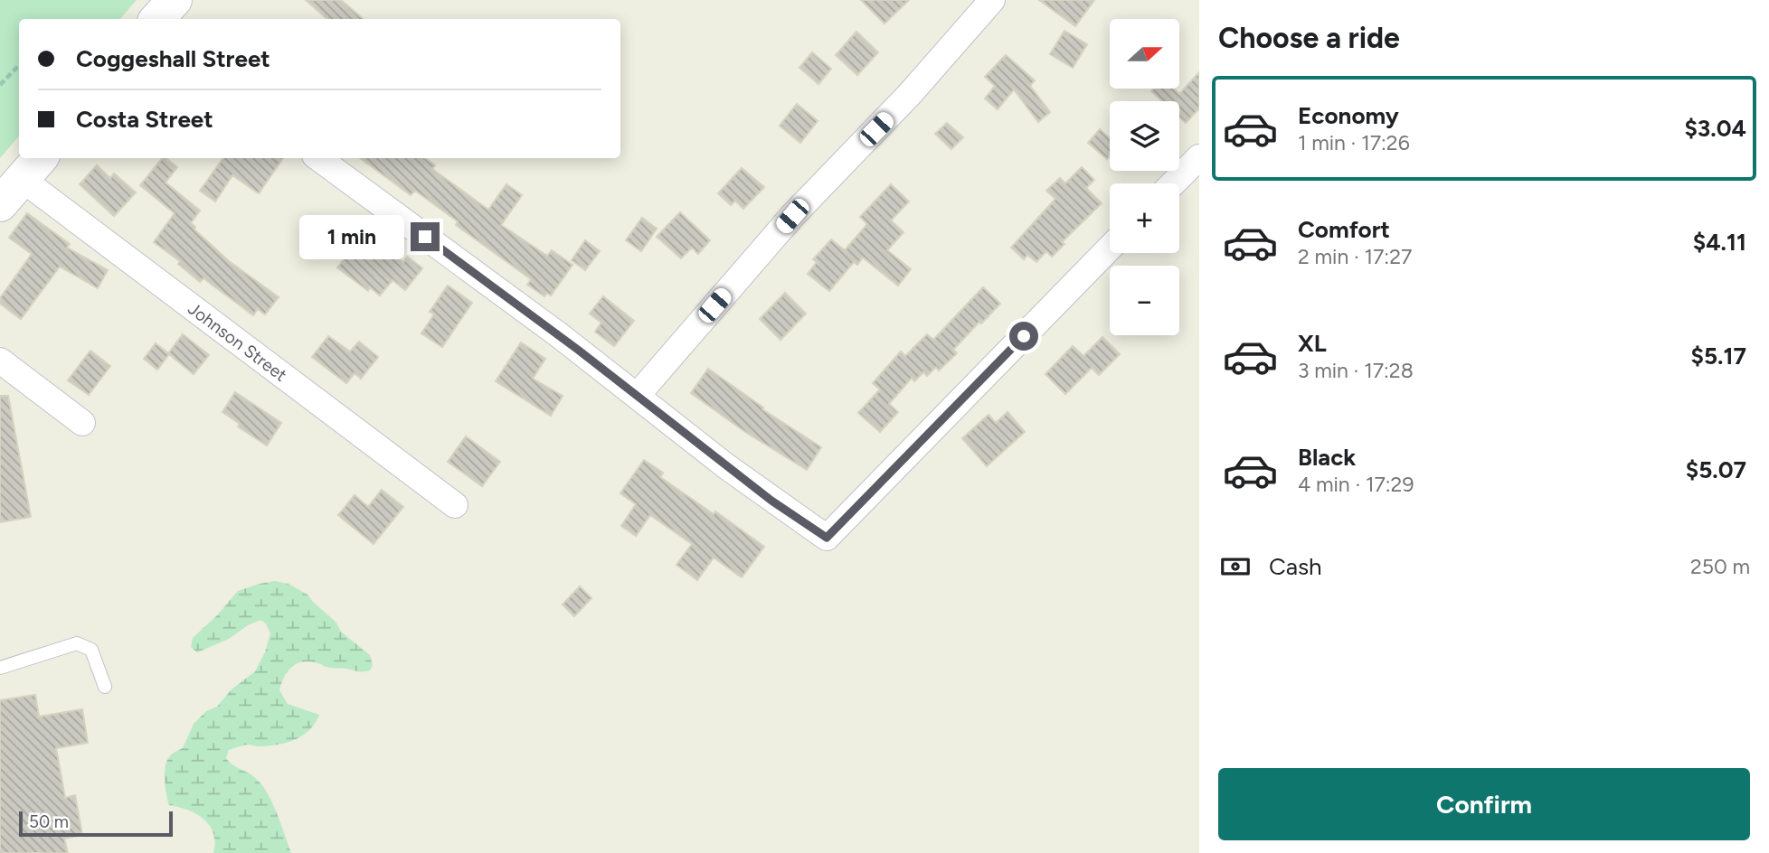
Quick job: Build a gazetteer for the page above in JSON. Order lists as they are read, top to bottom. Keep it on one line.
{"streets":{"street":["Johnson Street"]},"scale_bar":"50 m","north":"right","page":{"heading":"Choose a ride","map_buttons":["+","−"],"banner":["Coggeshall Street","Costa Street"],"list":[{"name":"Economy","note":"1 min · 17:26","value":"$3.04"},{"name":"Comfort","note":"2 min · 17:27","value":"$4.11"},{"name":"XL","note":"3 min · 17:28","value":"$5.17"},{"name":"Black","note":"4 min · 17:29","value":"$5.07"}],"bubble":"1 min","pay":["Cash","250 m"],"buttons":"Confirm","scale":"50 m"}}
